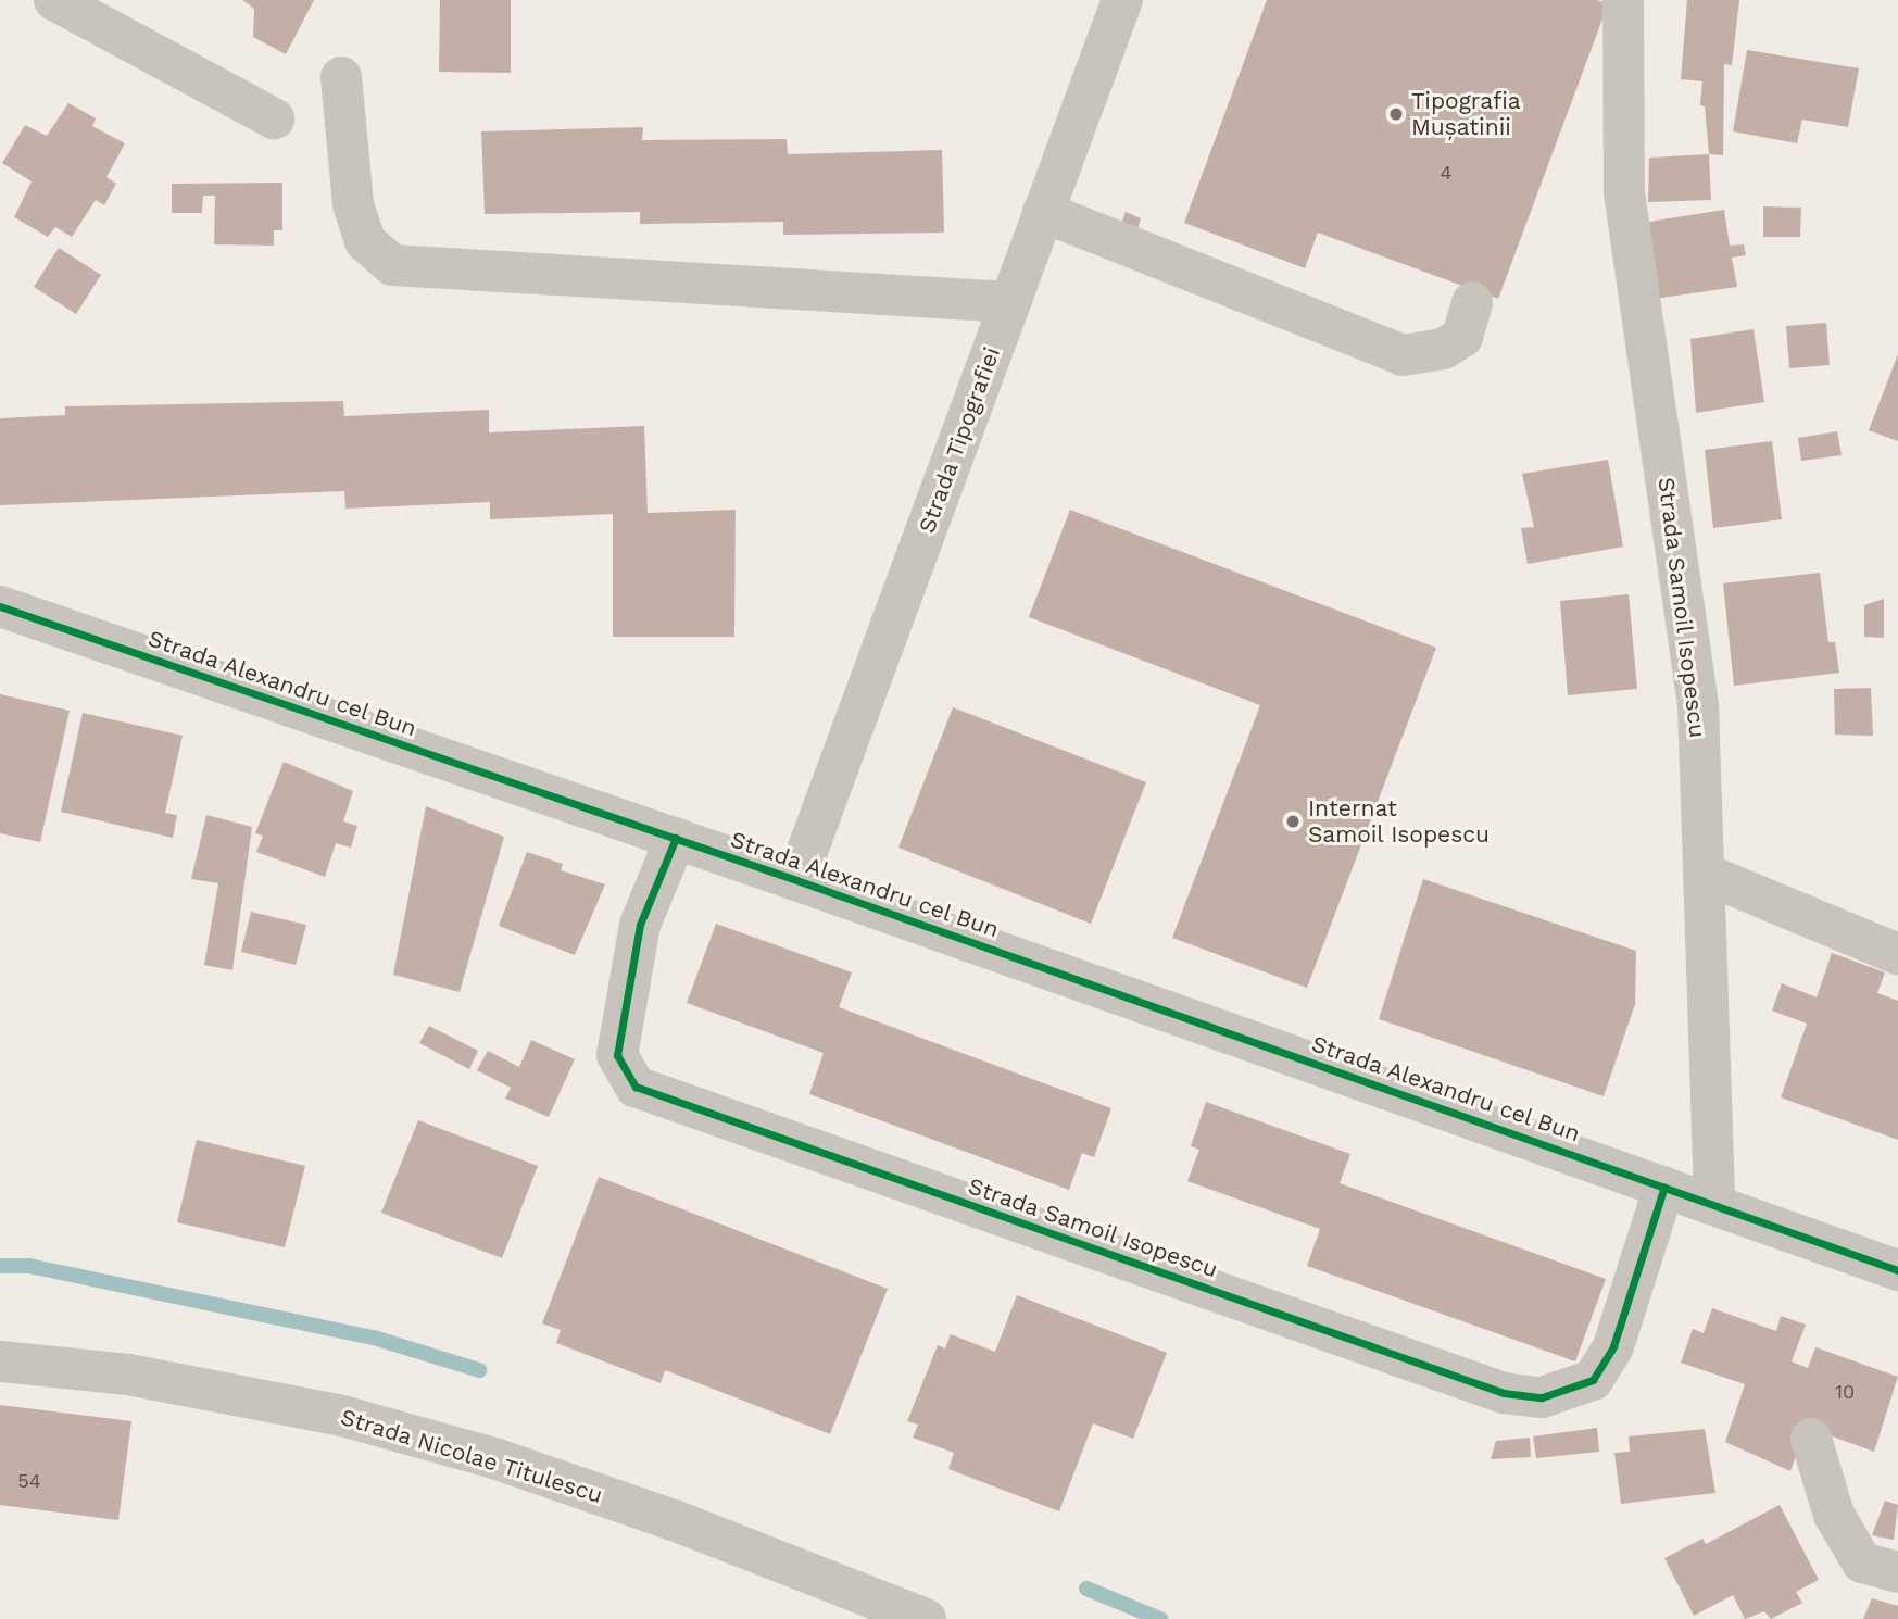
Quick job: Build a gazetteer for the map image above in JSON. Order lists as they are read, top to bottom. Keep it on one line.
{"streets":{"street":["Strada Tipografiei","Strada Samoil Isopescu","Strada Alexandru cel Bun","Strada Nicolae Titulescu"]},"crossings":[["Strada Tipografiei","Strada Alexandru cel Bun"],["Strada Samoil Isopescu","Strada Alexandru cel Bun"]],"places":["Tipografia Mușatinii","Internat Samoil Isopescu"],"house_numbers":["4","10","54"]}
